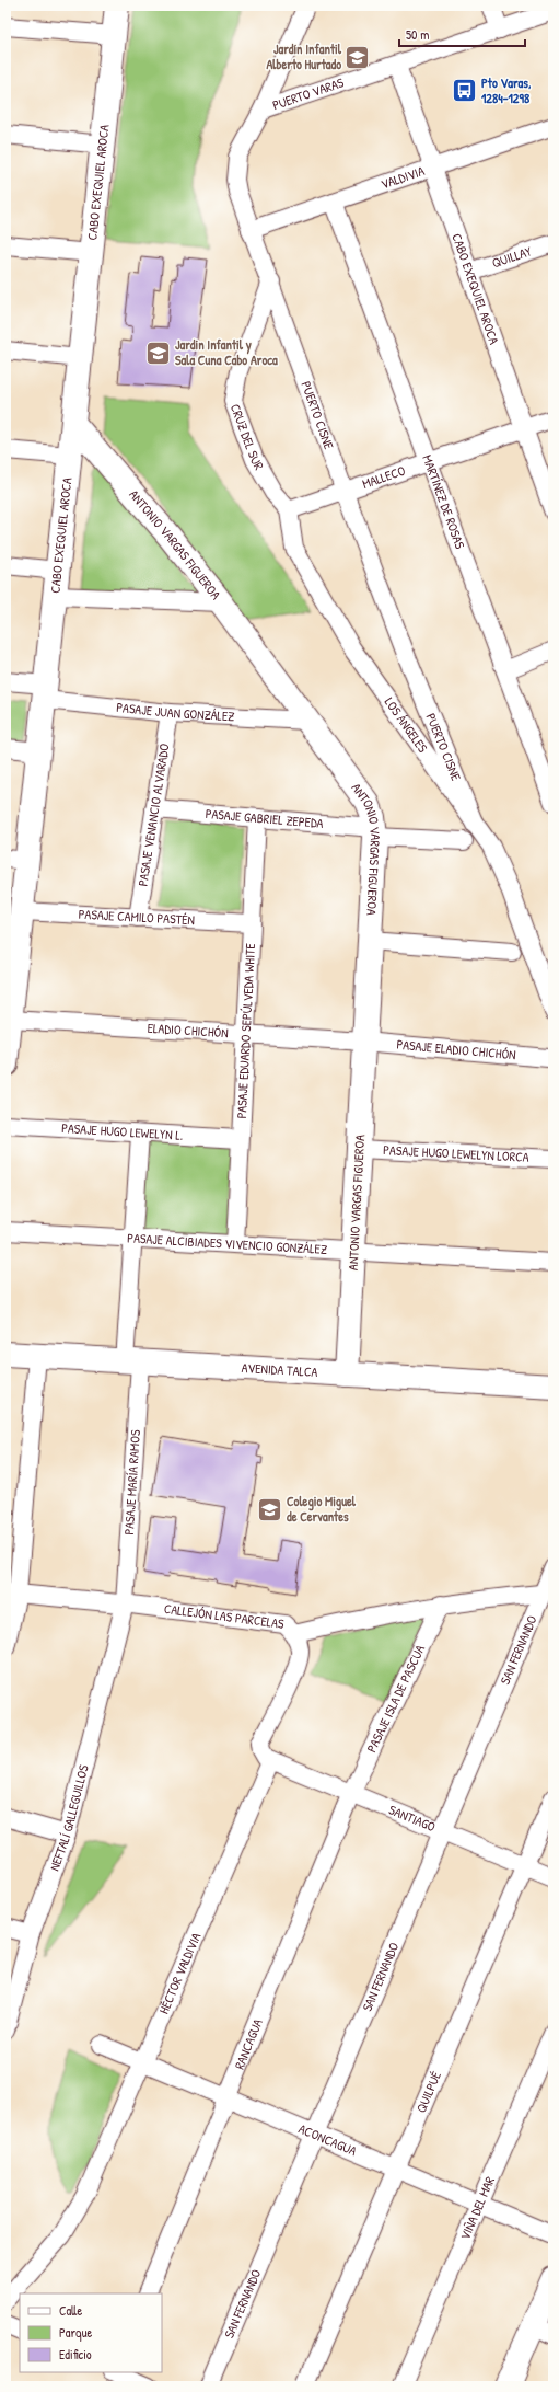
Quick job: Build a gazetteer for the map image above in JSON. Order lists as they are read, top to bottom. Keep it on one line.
{"streets":{"street":["PUERTO VARAS","VALDIVIA","CABO EXEQUIEL AROCA","QUILLAY","PUERTO CISNE","CRUZ DEL SUR","MALLECO","MARTÍNEZ DE ROSAS","ANTONIO VARGAS FIGUEROA","PASAJE JUAN GONZÁLEZ","LOS ÁNGELES","PASAJE VENANCIO ALVARADO","PASAJE GABRIEL ZEPEDA","PASAJE CAMILO PASTÉN","ELADIO CHICHÓN","PASAJE EDUARDO SEPÚLVEDA WHITE","PASAJE ELADIO CHICHÓN","PASAJE HUGO LEWELYN L.","PASAJE HUGO LEWELYN LORCA","PASAJE ALCIBIADES VIVENCIO GONZÁLEZ","AVENIDA TALCA","PASAJE MARÍA RAMOS","CALLEJÓN LAS PARCELAS","SAN FERNANDO","PASAJE ISLA DE PASCUA","NEFTALÍ GALLEGUILLOS","SANTIAGO","HÉCTOR VALDIVIA","RANCAGUA","QUILPUÉ","ACONCAGUA","VIÑA DEL MAR"]},"crossings":[["PUERTO VARAS","CABO EXEQUIEL AROCA"],["PUERTO VARAS","PUERTO CISNE"],["VALDIVIA","CABO EXEQUIEL AROCA"],["VALDIVIA","PUERTO CISNE"],["VALDIVIA","MARTÍNEZ DE ROSAS"],["CABO EXEQUIEL AROCA","QUILLAY"],["CABO EXEQUIEL AROCA","MALLECO"],["CABO EXEQUIEL AROCA","ANTONIO VARGAS FIGUEROA"],["CABO EXEQUIEL AROCA","PASAJE JUAN GONZÁLEZ"],["CABO EXEQUIEL AROCA","PASAJE CAMILO PASTÉN"],["CABO EXEQUIEL AROCA","ELADIO CHICHÓN"],["PUERTO CISNE","CRUZ DEL SUR"],["PUERTO CISNE","MALLECO"],["PUERTO CISNE","LOS ÁNGELES"],["CRUZ DEL SUR","MALLECO"],["CRUZ DEL SUR","LOS ÁNGELES"],["MALLECO","MARTÍNEZ DE ROSAS"],["MALLECO","LOS ÁNGELES"],["ANTONIO VARGAS FIGUEROA","PASAJE JUAN GONZÁLEZ"],["ANTONIO VARGAS FIGUEROA","PASAJE GABRIEL ZEPEDA"],["ANTONIO VARGAS FIGUEROA","ELADIO CHICHÓN"],["ANTONIO VARGAS FIGUEROA","PASAJE ELADIO CHICHÓN"],["ANTONIO VARGAS FIGUEROA","PASAJE HUGO LEWELYN LORCA"],["ANTONIO VARGAS FIGUEROA","PASAJE ALCIBIADES VIVENCIO GONZÁLEZ"],["ANTONIO VARGAS FIGUEROA","AVENIDA TALCA"],["PASAJE JUAN GONZÁLEZ","PASAJE VENANCIO ALVARADO"],["PASAJE VENANCIO ALVARADO","PASAJE GABRIEL ZEPEDA"],["PASAJE VENANCIO ALVARADO","PASAJE CAMILO PASTÉN"],["PASAJE GABRIEL ZEPEDA","PASAJE EDUARDO SEPÚLVEDA WHITE"],["PASAJE CAMILO PASTÉN","PASAJE EDUARDO SEPÚLVEDA WHITE"],["ELADIO CHICHÓN","PASAJE EDUARDO SEPÚLVEDA WHITE"],["ELADIO CHICHÓN","PASAJE ELADIO CHICHÓN"],["PASAJE EDUARDO SEPÚLVEDA WHITE","PASAJE HUGO LEWELYN L."],["PASAJE EDUARDO SEPÚLVEDA WHITE","PASAJE ALCIBIADES VIVENCIO GONZÁLEZ"],["PASAJE HUGO LEWELYN L.","PASAJE MARÍA RAMOS"],["PASAJE ALCIBIADES VIVENCIO GONZÁLEZ","PASAJE MARÍA RAMOS"],["AVENIDA TALCA","PASAJE MARÍA RAMOS"],["PASAJE MARÍA RAMOS","CALLEJÓN LAS PARCELAS"],["PASAJE MARÍA RAMOS","NEFTALÍ GALLEGUILLOS"],["CALLEJÓN LAS PARCELAS","SAN FERNANDO"],["CALLEJÓN LAS PARCELAS","PASAJE ISLA DE PASCUA"],["CALLEJÓN LAS PARCELAS","NEFTALÍ GALLEGUILLOS"],["SAN FERNANDO","SANTIAGO"],["SAN FERNANDO","ACONCAGUA"],["PASAJE ISLA DE PASCUA","SANTIAGO"],["PASAJE ISLA DE PASCUA","RANCAGUA"],["SANTIAGO","HÉCTOR VALDIVIA"],["SANTIAGO","RANCAGUA"],["SANTIAGO","QUILPUÉ"],["HÉCTOR VALDIVIA","ACONCAGUA"],["RANCAGUA","ACONCAGUA"],["QUILPUÉ","ACONCAGUA"],["ACONCAGUA","VIÑA DEL MAR"]],"places":{"school or university":["Jardín Infantil Alberto Hurtado","Jardin Infantil y Sala Cuna Cabo Aroca","Colegio Miguel de Cervantes"],"bus stop":["Pto Varas, 1284-1298"]},"legend":["Calle","Parque","Edificio"],"scale_bar":"50 m"}
